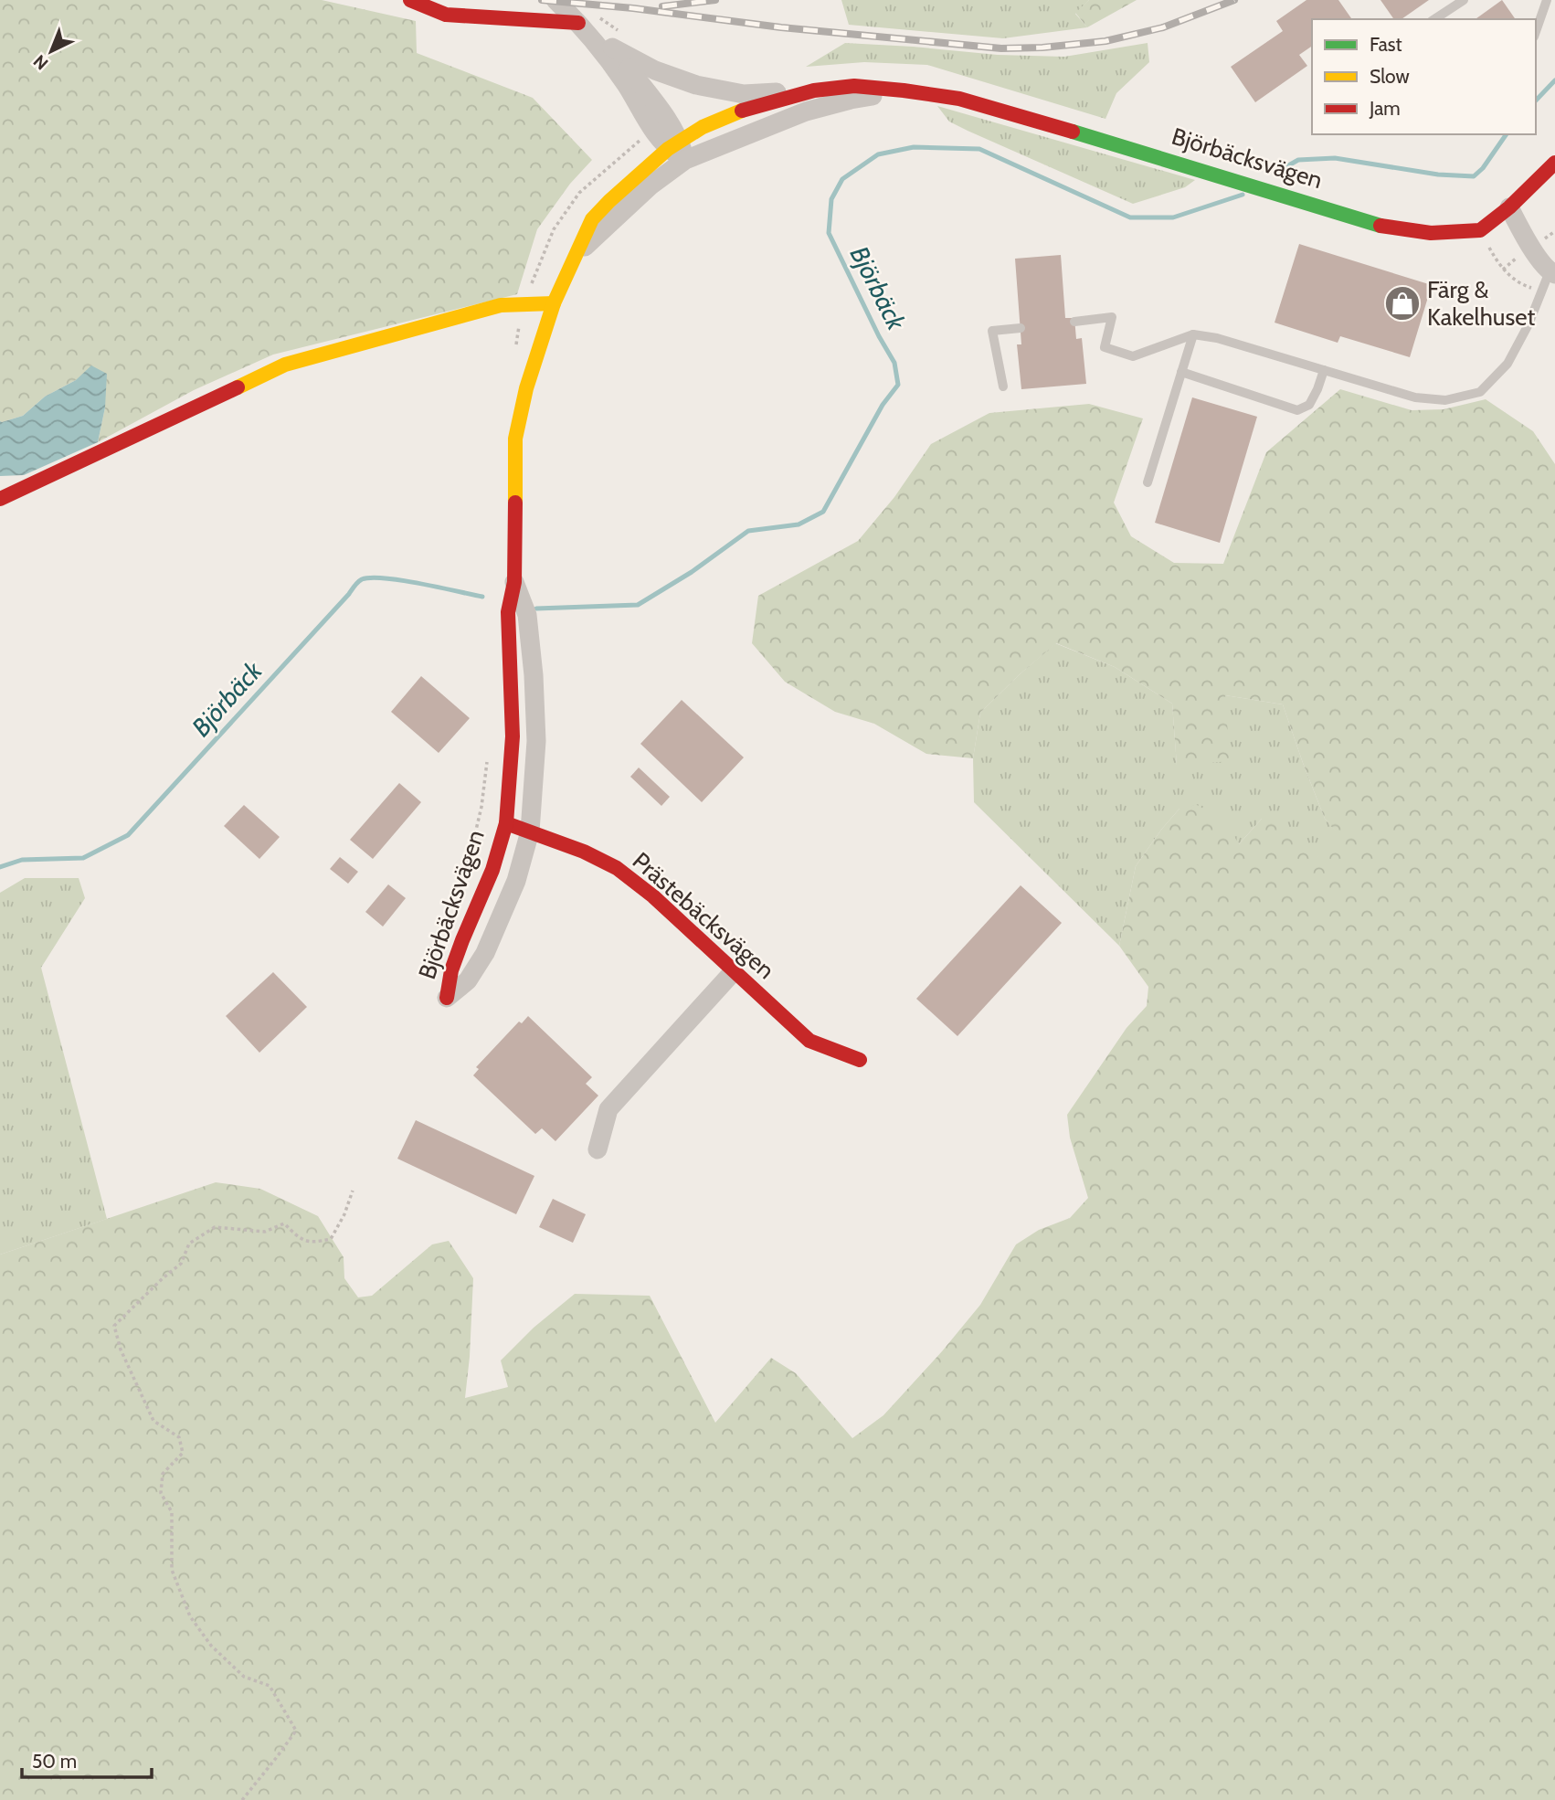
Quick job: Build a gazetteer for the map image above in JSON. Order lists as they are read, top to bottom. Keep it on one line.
{"streets":{"street":["Björbäcksvägen","Prästebäcksvägen"]},"crossings":[["Björbäcksvägen","Prästebäcksvägen"]],"water":["Björbäck"],"places":{"shop":["Färg & Kakelhuset"]},"legend":["Fast","Slow","Jam"],"scale_bar":"50 m","north":"bottom left"}
